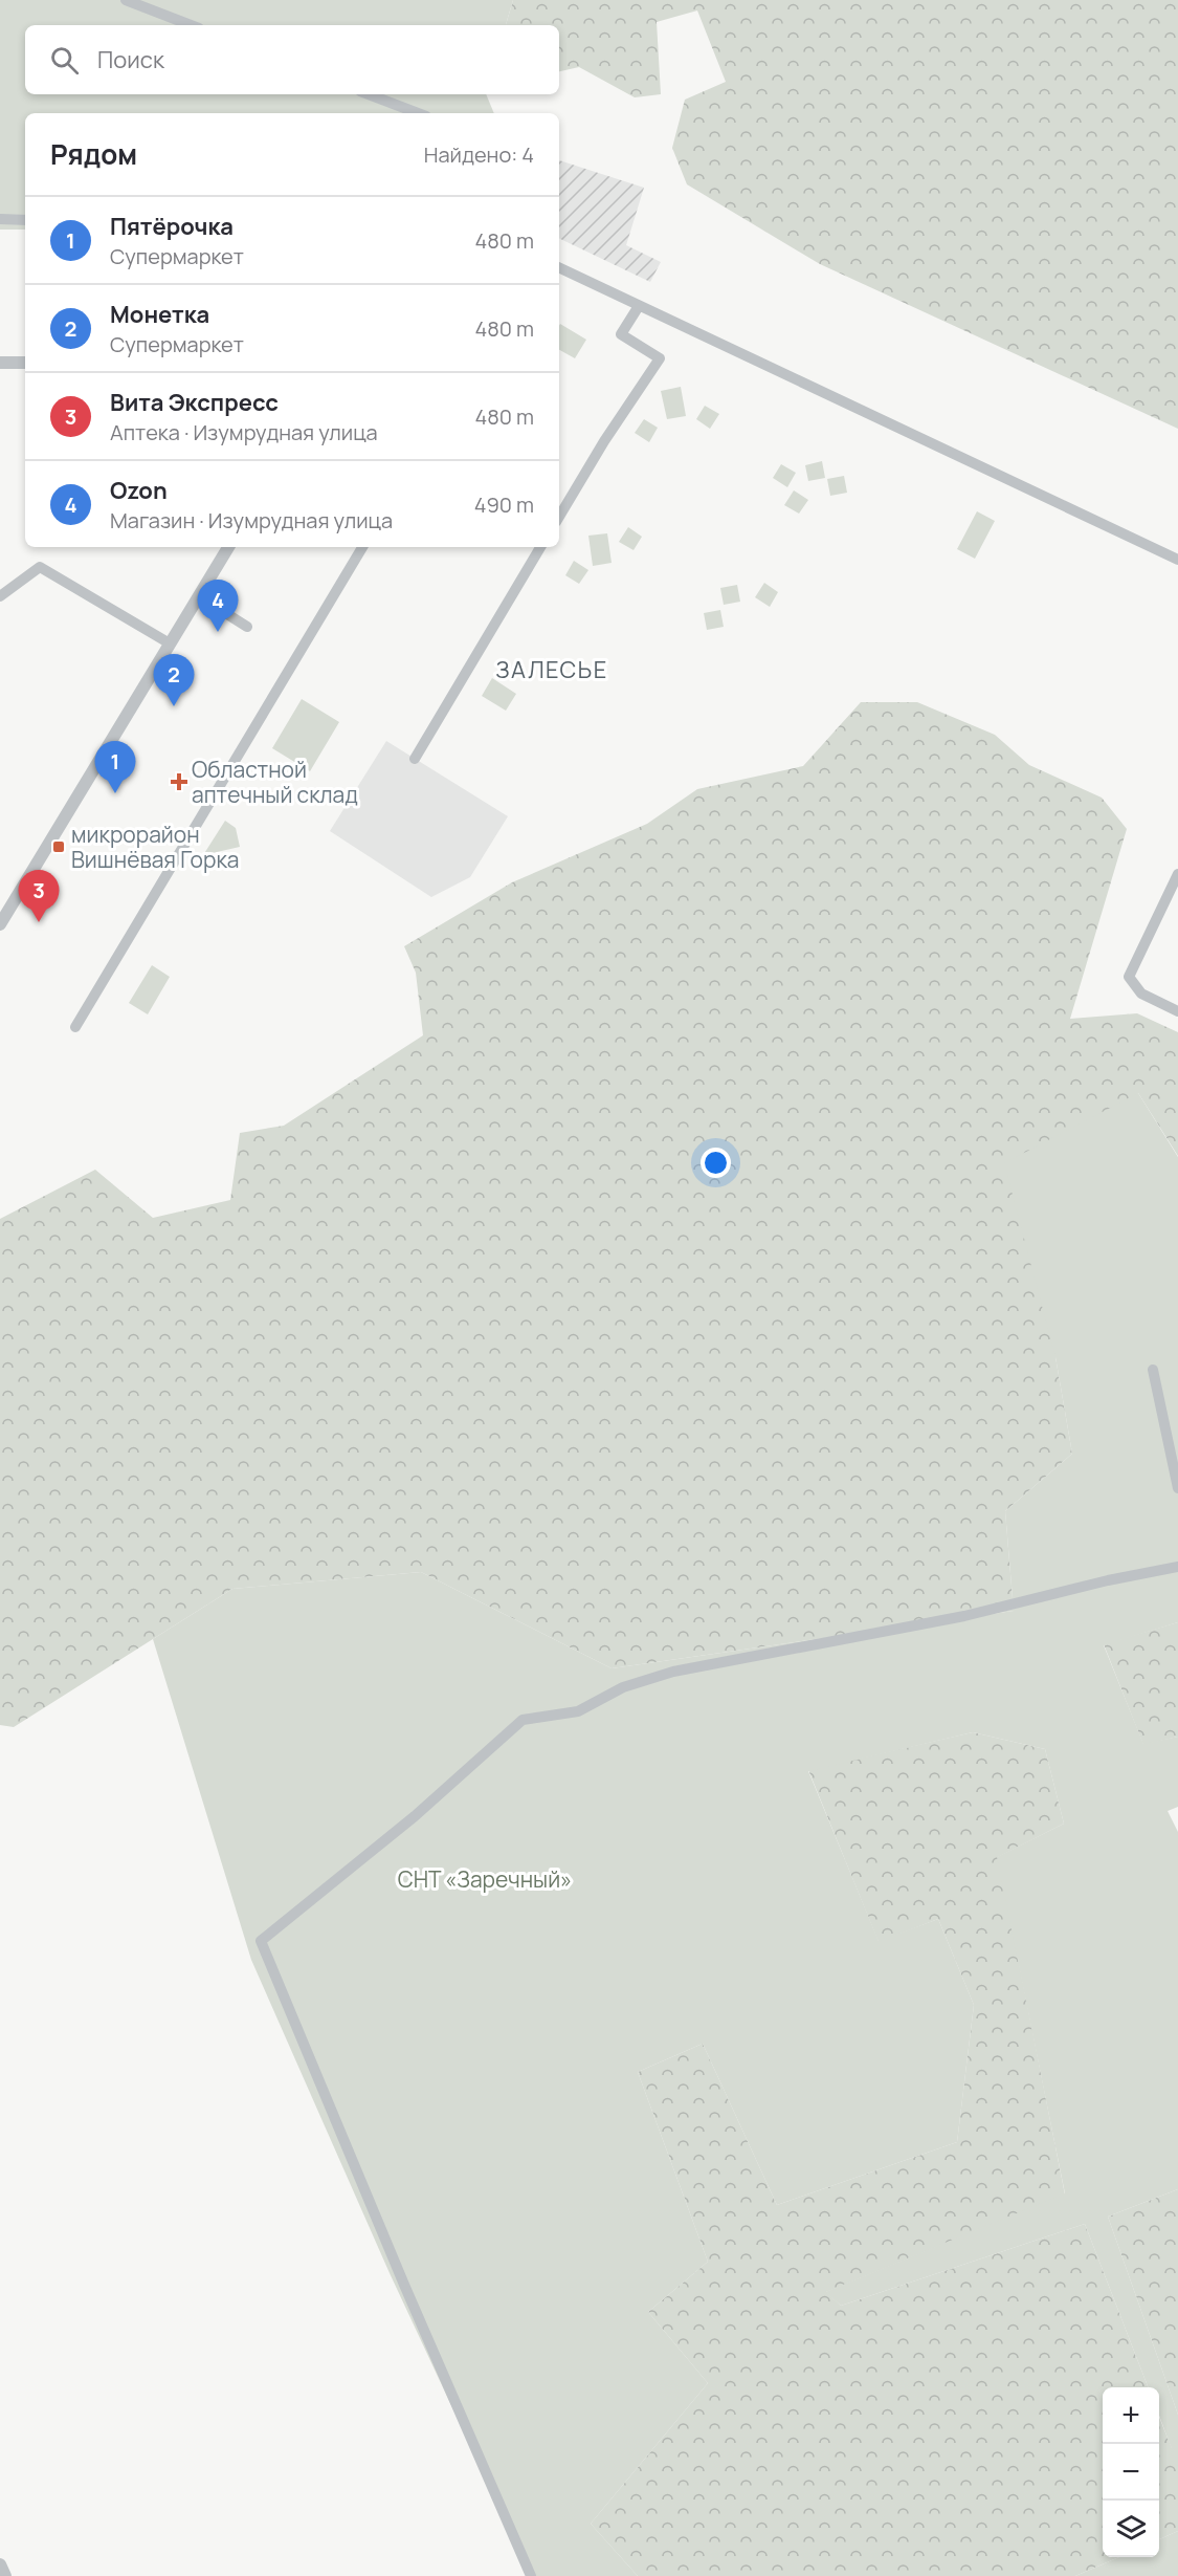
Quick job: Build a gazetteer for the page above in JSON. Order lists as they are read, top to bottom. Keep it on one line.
{"districts":["ЗАЛЕСЬЕ"],"parks":["СНТ «Заречный»"],"places":{"health":["Областной аптечный склад"],"transit":["микрорайон Вишнёвая Горка"]},"page":{"search":"Поиск","heading":["Рядом","Найдено: 4"],"list":[{"mark":"1","name":"Пятёрочка","note":"Супермаркет","value":"480 m"},{"mark":"2","name":"Монетка","note":"Супермаркет","value":"480 m"},{"mark":"3","name":"Вита Экспресс","note":"Аптека · Изумрудная улица","value":"480 m"},{"mark":"4","name":"Ozon","note":"Магазин · Изумрудная улица","value":"490 m"}],"pins":["4","2","1","3"],"map_buttons":["+","−"]}}
